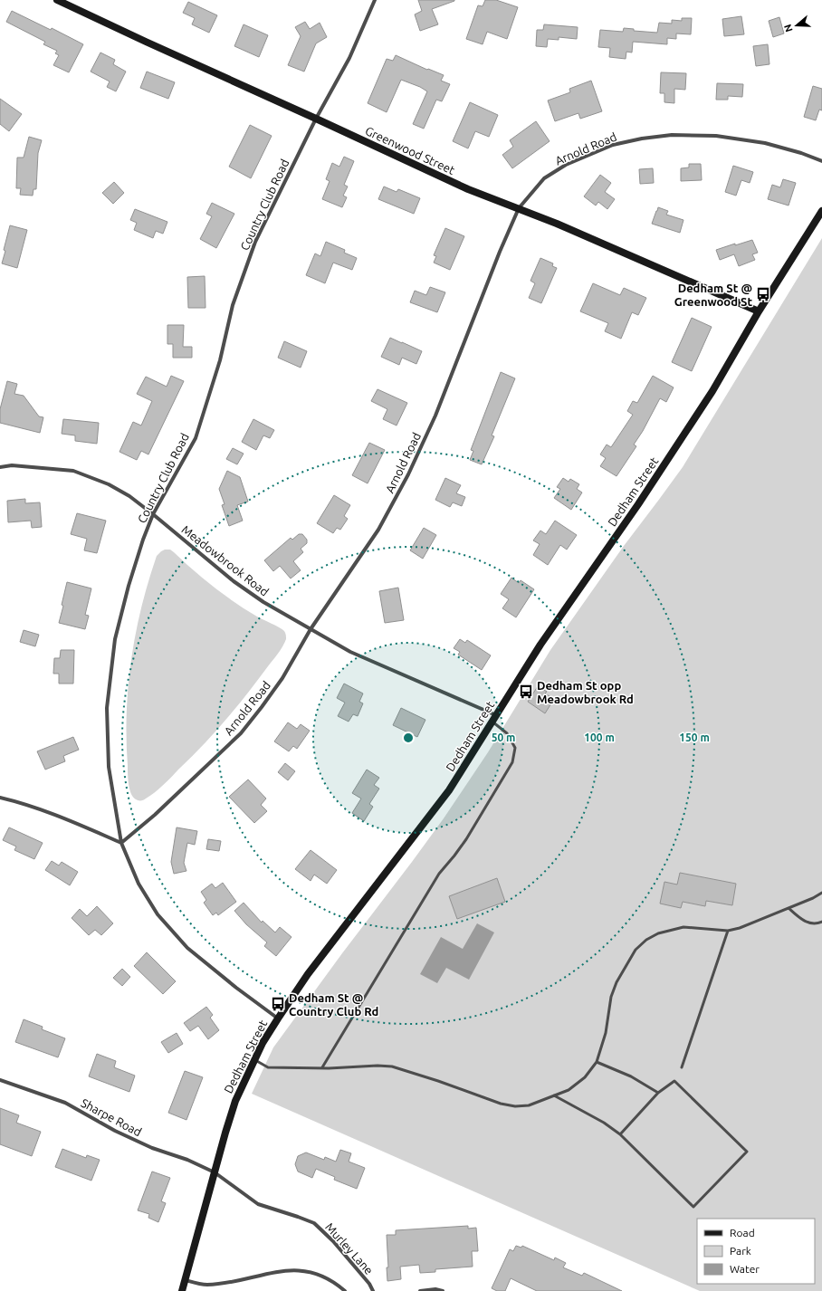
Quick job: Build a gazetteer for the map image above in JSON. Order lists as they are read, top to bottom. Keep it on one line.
{"streets":{"main road":["Greenwood Street","Dedham Street"],"street":["Arnold Road","Country Club Road","Meadowbrook Road","Sharpe Road","Murley Lane"]},"crossings":[["Arnold Road","Greenwood Street"],["Arnold Road","Country Club Road"],["Arnold Road","Meadowbrook Road"],["Greenwood Street","Country Club Road"],["Greenwood Street","Dedham Street"],["Country Club Road","Dedham Street"],["Country Club Road","Meadowbrook Road"],["Dedham Street","Meadowbrook Road"],["Dedham Street","Sharpe Road"],["Dedham Street","Murley Lane"],["Sharpe Road","Murley Lane"]],"places":{"bus stop":["Dedham St @ Greenwood St","Dedham St opp Meadowbrook Rd","Dedham St @ Country Club Rd"]},"legend":["Road","Park","Water"],"north":"left","rings":["50 m","100 m","150 m"]}
